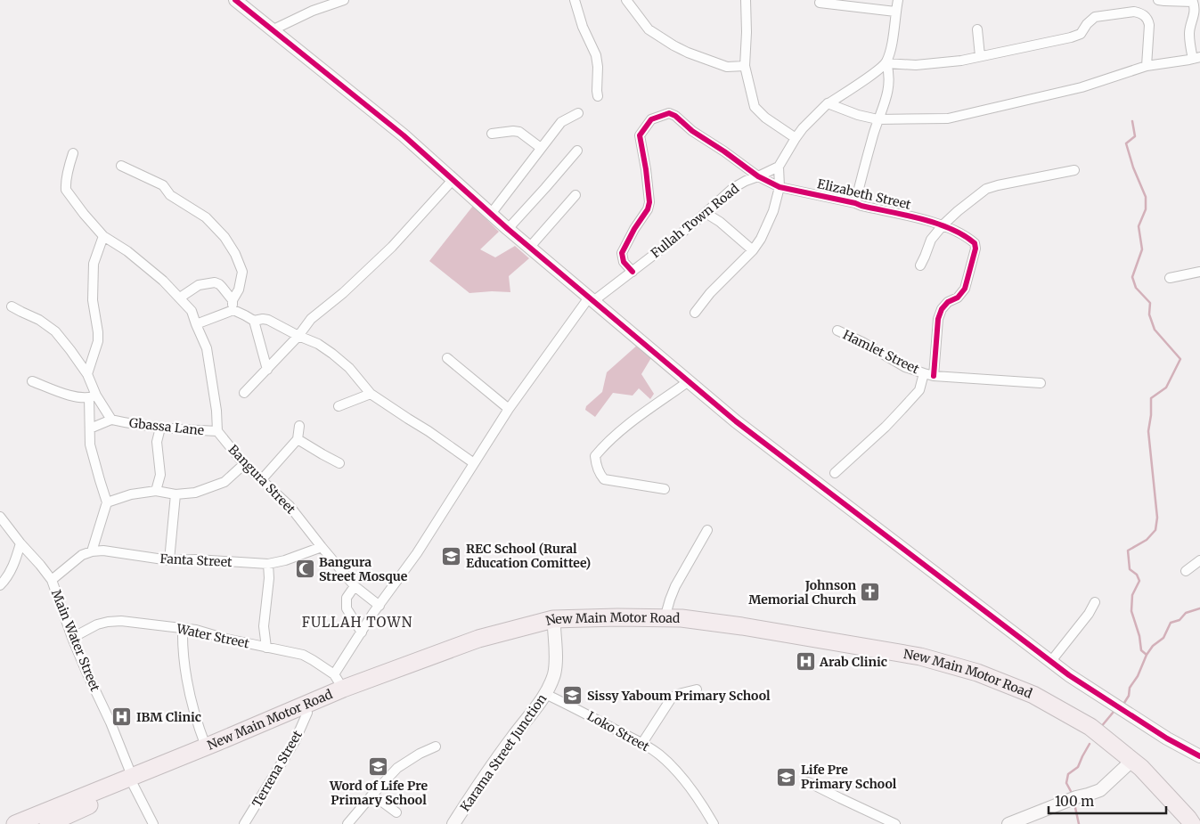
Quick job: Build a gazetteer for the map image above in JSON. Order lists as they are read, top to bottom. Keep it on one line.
{"streets":{"highway":["New Main Motor Road"],"street":["Elizabeth Street","Fullah Town Road","Hamlet Street","Gbassa Lane","Bangura Street","Fanta Street","Water Street","Main Water Street","Loko Street","Karama Street Junction","Terrena Street"]},"crossings":[["Elizabeth Street","Fullah Town Road"],["Elizabeth Street","Hamlet Street"],["Fullah Town Road","Bangura Street"],["Fullah Town Road","Water Street"],["Gbassa Lane","Bangura Street"],["Bangura Street","Fanta Street"],["New Main Motor Road","Water Street"],["New Main Motor Road","Main Water Street"],["New Main Motor Road","Karama Street Junction"],["New Main Motor Road","Terrena Street"],["Water Street","Main Water Street"],["Loko Street","Karama Street Junction"]],"districts":["FULLAH TOWN"],"places":{"school or university":["REC School (Rural Education Comittee)","Sissy Yaboum Primary School","Word of Life Pre Primary School","Life Pre Primary School"],"mosque":["Bangura Street Mosque"],"church":["Johnson Memorial Church"],"hospital":["Arab Clinic","IBM Clinic"]},"scale_bar":"100 m"}
